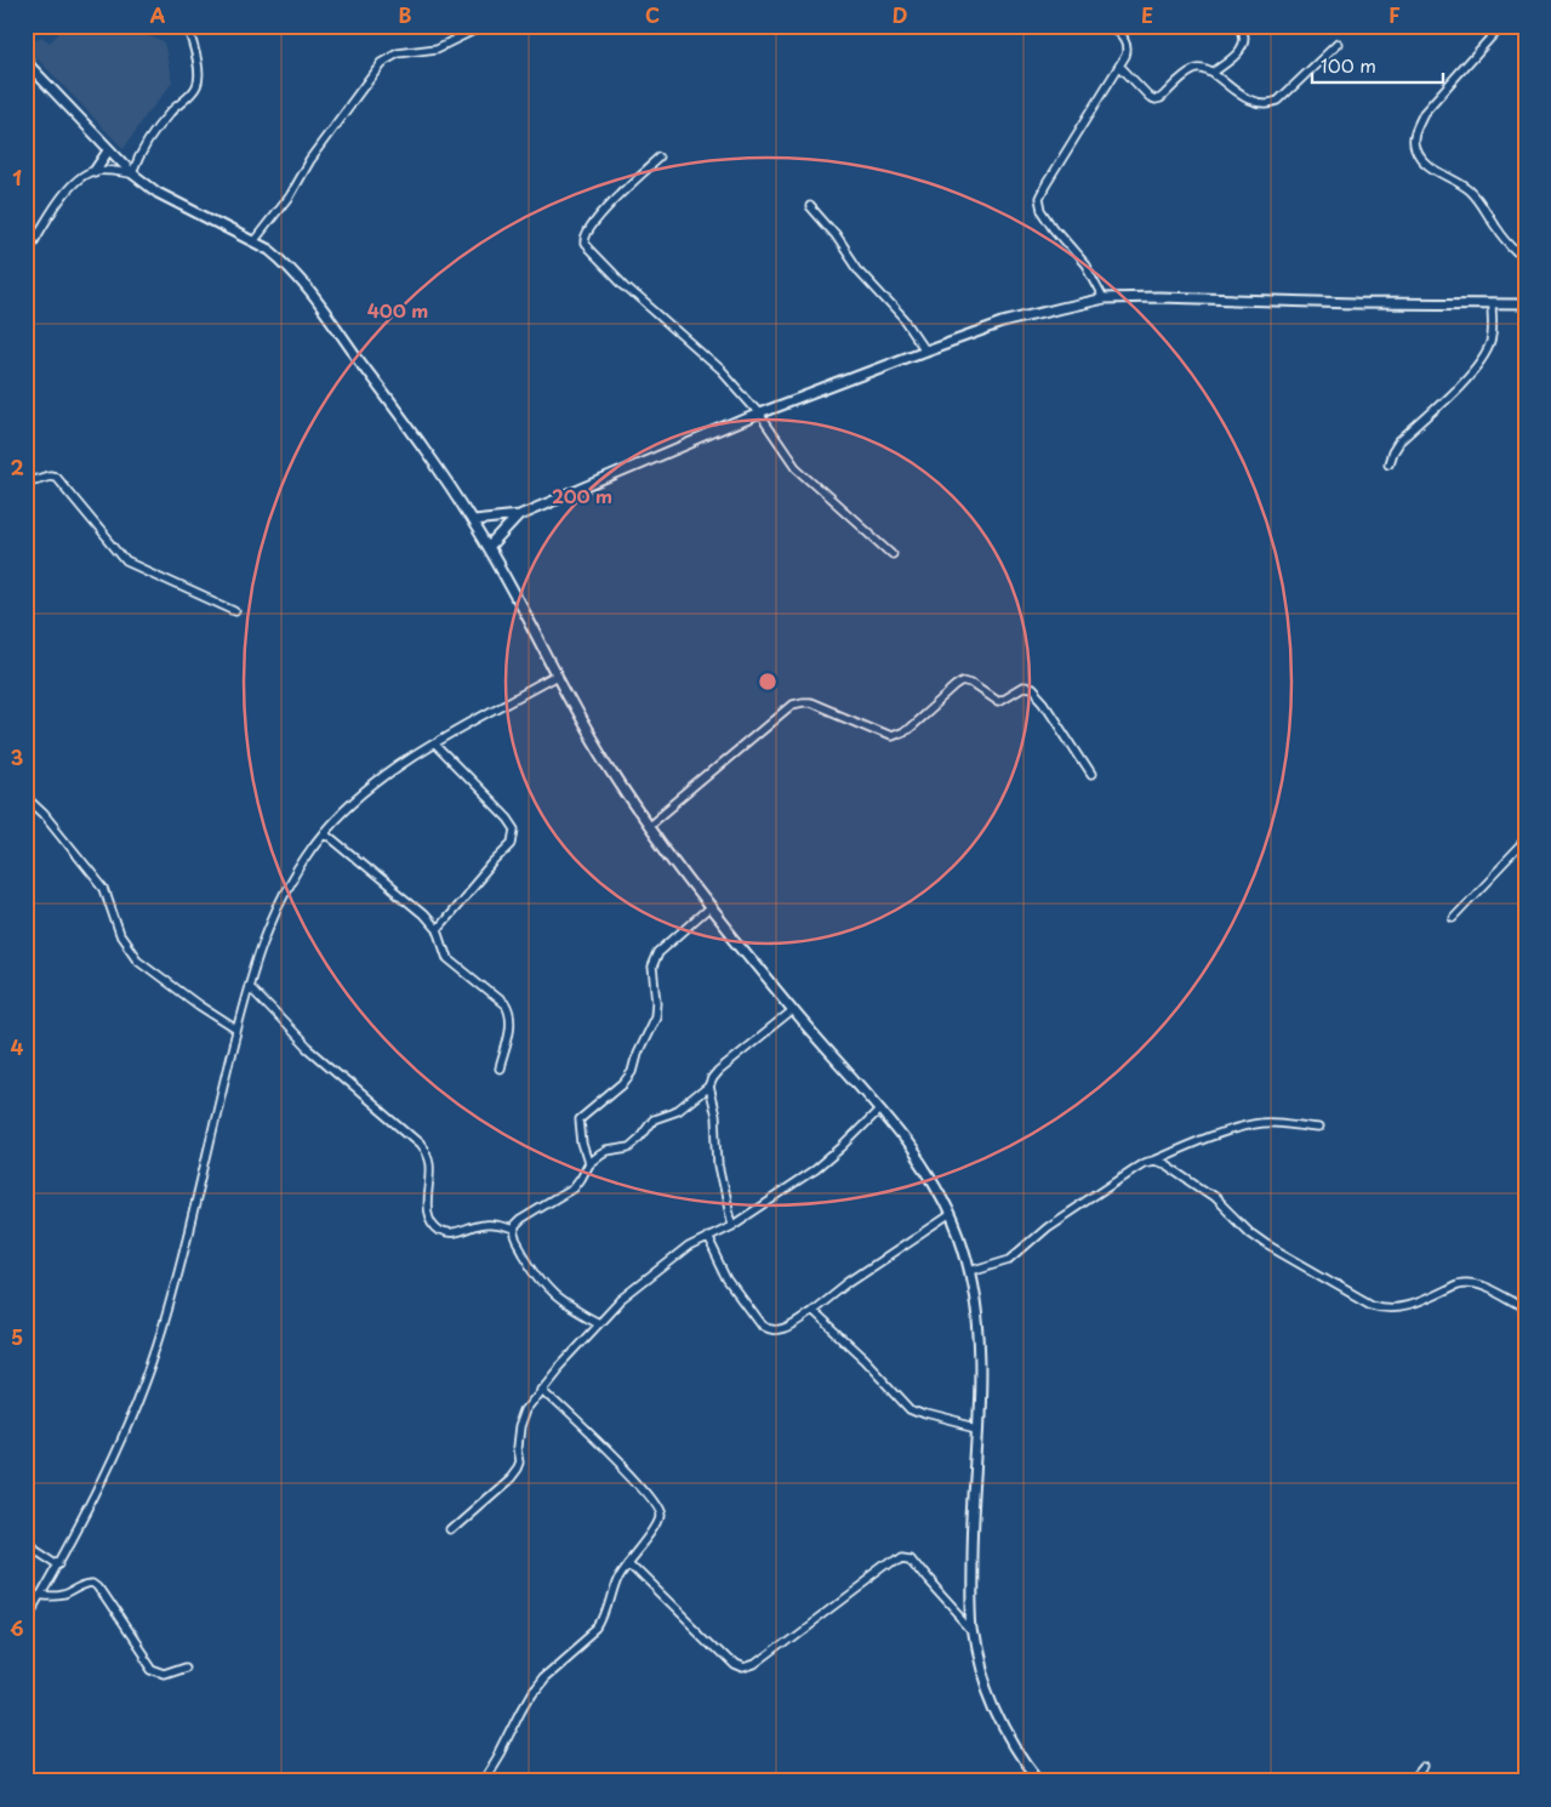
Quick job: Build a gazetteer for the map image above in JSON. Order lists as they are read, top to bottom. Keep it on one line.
{"scale_bar":"100 m","grid":{"columns":["A","B","C","D","E","F"],"rows":["1","2","3","4","5","6"]},"rings":["400 m","200 m"]}
